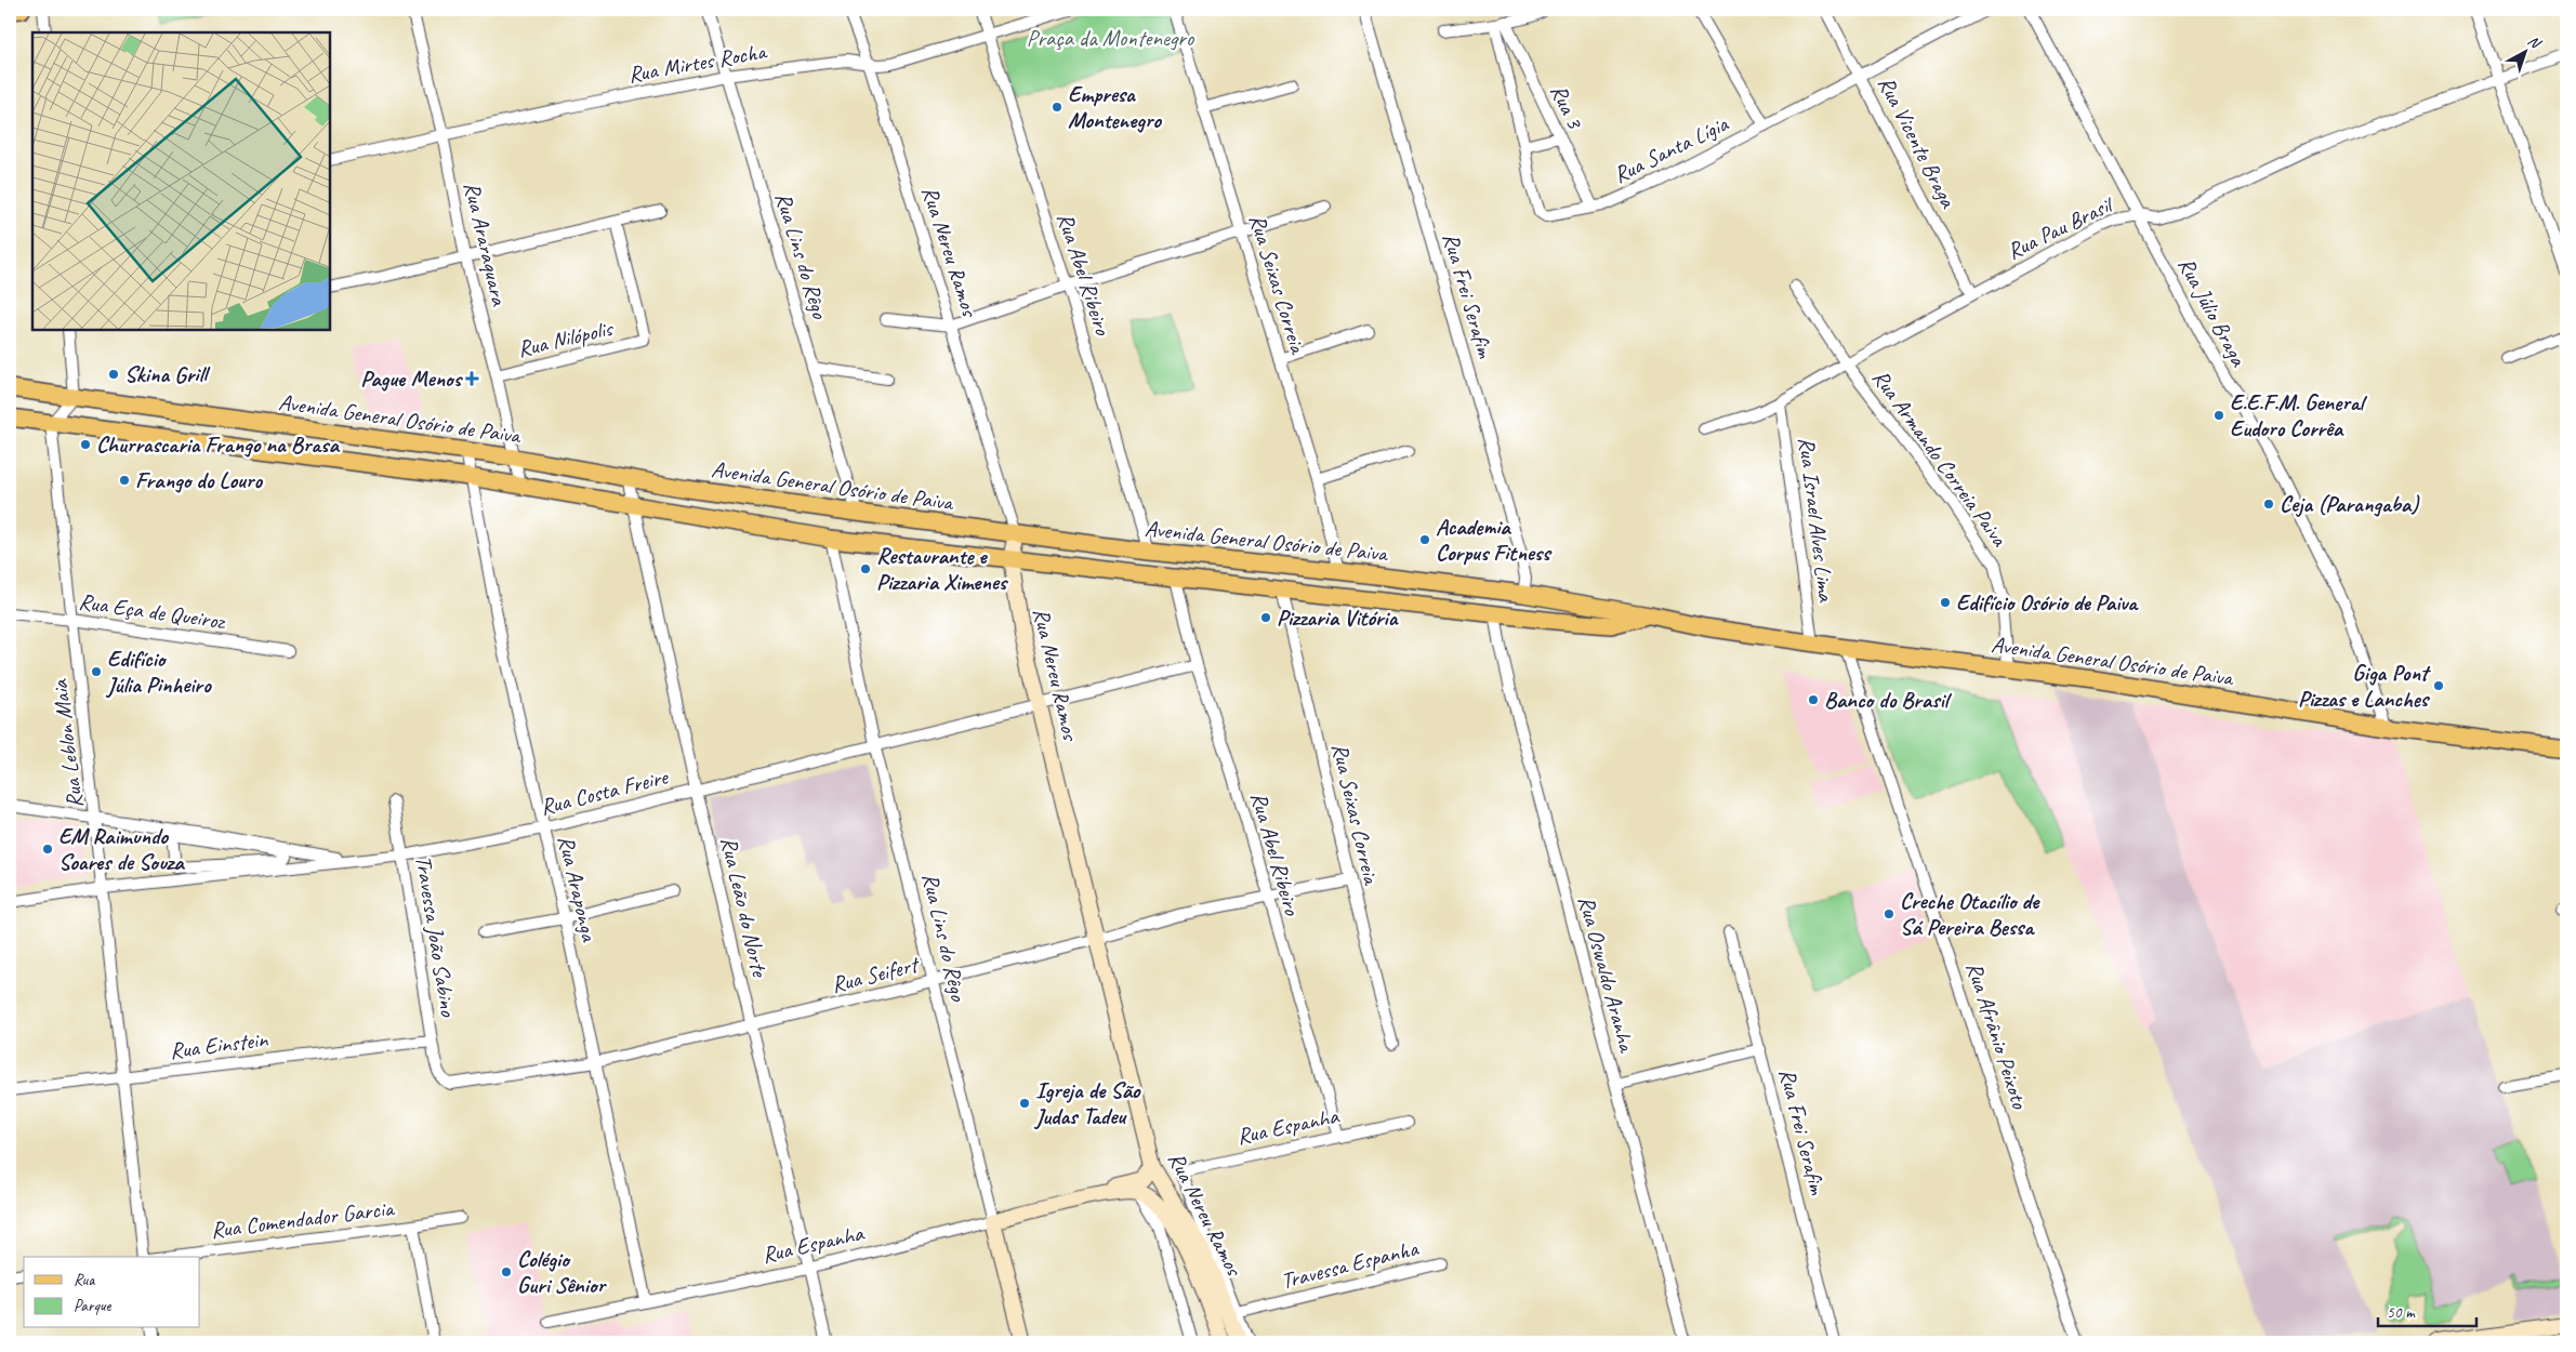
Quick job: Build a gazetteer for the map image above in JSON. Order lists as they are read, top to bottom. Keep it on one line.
{"streets":{"main road":["Avenida General Osório de Paiva"],"street":["Rua Mirtes Rocha","Rua 3","Rua Vicente Braga","Rua Santa Lígia","Rua Pau Brasil","Rua Araraquara","Rua Nereu Ramos","Rua Lins do Rêgo","Rua Abel Ribeiro","Rua Seixas Correia","Rua Frei Serafim","Rua Júlio Braga","Rua Nilópolis","Rua Armando Correia Paiva","Rua Israel Alves Lima","Rua Eça de Queiroz","Rua Leblon Maia","Rua Costa Freire","Rua Araponga","Rua Leão do Norte","Travessa João Sabino","Rua Oswaldo Aranha","Rua Seifert","Rua Afrânio Peixoto","Rua Einstein","Rua Espanha","Rua Comendador Garcia","Travessa Espanha"]},"crossings":[["Rua Mirtes Rocha","Rua Araraquara"],["Rua Mirtes Rocha","Rua Nereu Ramos"],["Rua Mirtes Rocha","Rua Lins do Rêgo"],["Rua Mirtes Rocha","Rua Abel Ribeiro"],["Rua 3","Rua Santa Lígia"],["Rua Vicente Braga","Rua Santa Lígia"],["Rua Vicente Braga","Rua Pau Brasil"],["Rua Pau Brasil","Rua Júlio Braga"],["Rua Pau Brasil","Rua Armando Correia Paiva"],["Rua Pau Brasil","Rua Israel Alves Lima"],["Rua Araraquara","Rua Nilópolis"],["Rua Araraquara","Avenida General Osório de Paiva"],["Rua Nereu Ramos","Avenida General Osório de Paiva"],["Rua Nereu Ramos","Rua Costa Freire"],["Rua Nereu Ramos","Rua Seifert"],["Rua Nereu Ramos","Rua Espanha"],["Rua Nereu Ramos","Travessa Espanha"],["Rua Lins do Rêgo","Avenida General Osório de Paiva"],["Rua Lins do Rêgo","Rua Costa Freire"],["Rua Lins do Rêgo","Rua Seifert"],["Rua Lins do Rêgo","Rua Espanha"],["Rua Abel Ribeiro","Avenida General Osório de Paiva"],["Rua Abel Ribeiro","Rua Costa Freire"],["Rua Abel Ribeiro","Rua Seifert"],["Rua Abel Ribeiro","Rua Espanha"],["Rua Seixas Correia","Avenida General Osório de Paiva"],["Rua Seixas Correia","Rua Seifert"],["Rua Frei Serafim","Avenida General Osório de Paiva"],["Rua Júlio Braga","Avenida General Osório de Paiva"],["Avenida General Osório de Paiva","Rua Armando Correia Paiva"],["Avenida General Osório de Paiva","Rua Israel Alves Lima"],["Avenida General Osório de Paiva","Rua Leblon Maia"],["Avenida General Osório de Paiva","Rua Araponga"],["Avenida General Osório de Paiva","Rua Leão do Norte"],["Avenida General Osório de Paiva","Rua Oswaldo Aranha"],["Avenida General Osório de Paiva","Rua Afrânio Peixoto"],["Rua Eça de Queiroz","Rua Leblon Maia"],["Rua Leblon Maia","Rua Costa Freire"],["Rua Leblon Maia","Rua Einstein"],["Rua Costa Freire","Rua Araponga"],["Rua Costa Freire","Rua Leão do Norte"],["Rua Costa Freire","Travessa João Sabino"],["Rua Araponga","Rua Seifert"],["Rua Araponga","Rua Espanha"],["Rua Leão do Norte","Rua Seifert"],["Rua Leão do Norte","Rua Espanha"],["Travessa João Sabino","Rua Seifert"],["Travessa João Sabino","Rua Einstein"]],"parks":["Praça da Montenegro"],"places":{"other":["Empresa Montenegro","Skina Grill","E.E.F.M. General Eudoro Corrêa","Churrascaria Frango na Brasa","Frango do Louro","Ceja (Parangaba)","Academia Corpus Fitness","Restaurante e Pizzaria Ximenes","Edifício Osório de Paiva","Pizzaria Vitória","Edifício Júlia Pinheiro","Giga Pont Pizzas e Lanches","Banco do Brasil","EM Raimundo Soares de Souza","Creche Otacílio de Sá Pereira Bessa","Igreja de São Judas Tadeu","Colégio Guri Sênior"],"health":["Pague Menos"]},"legend":["Rua","Parque"],"scale_bar":"50 m","north":"top right"}
